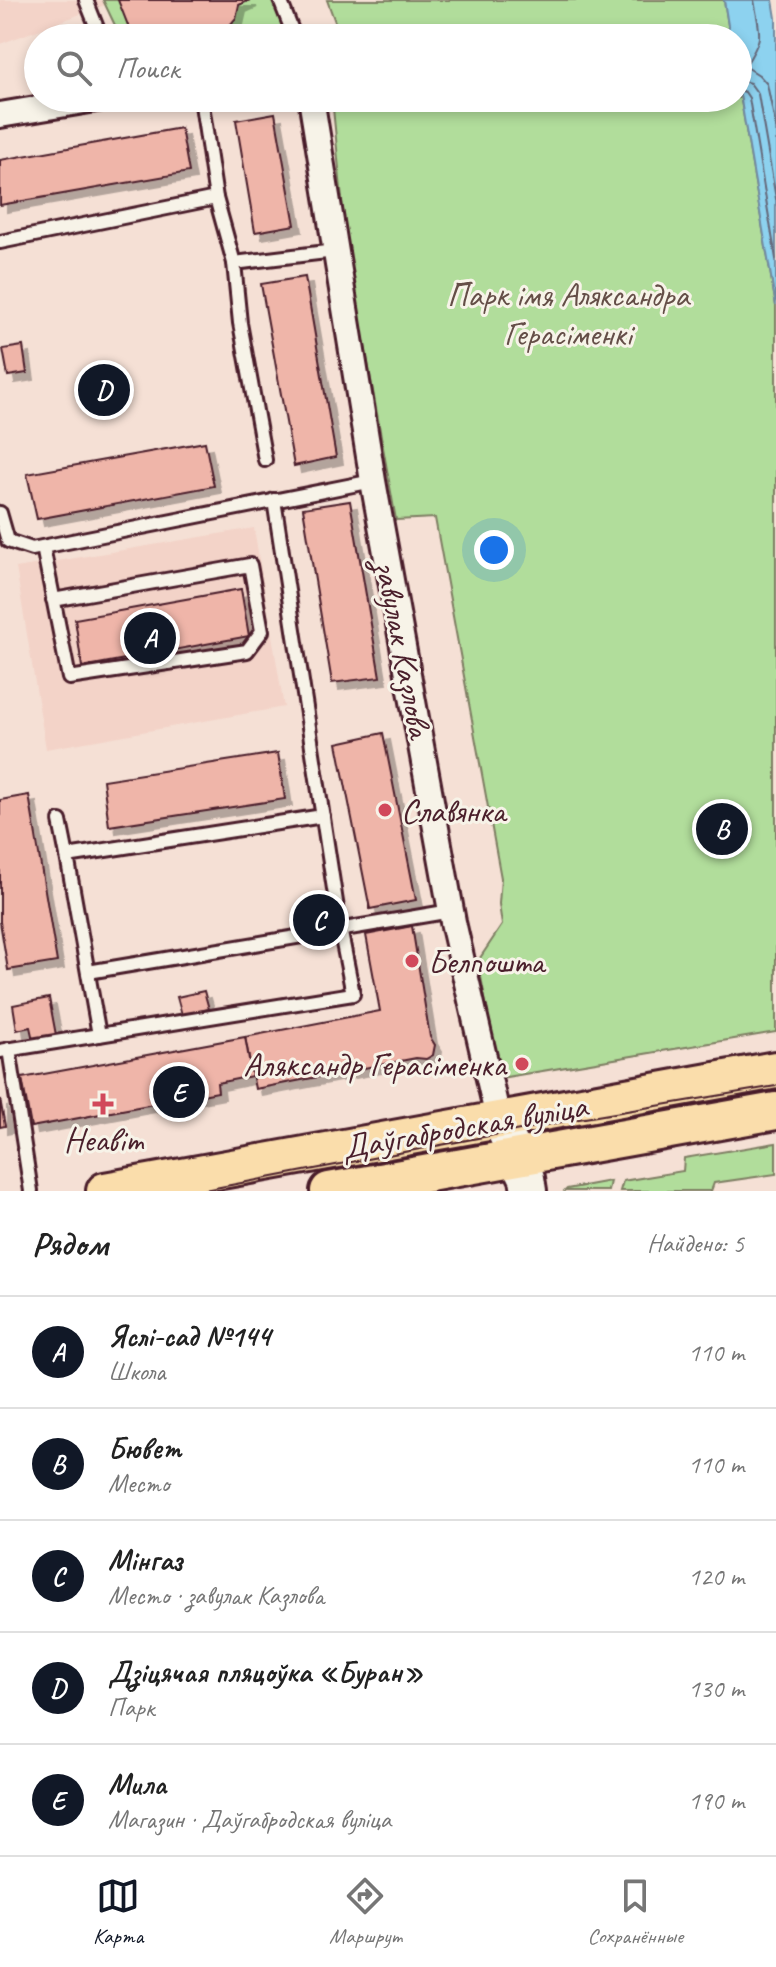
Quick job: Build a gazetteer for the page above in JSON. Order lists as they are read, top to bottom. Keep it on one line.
{"streets":{"main road":["завулак Казлова","Даўгабродская вуліца"]},"crossings":[["завулак Казлова","Даўгабродская вуліца"]],"parks":["Парк імя Аляксандра Герасіменкі"],"places":{"other":["Славянка","Белпошта","Аляксандр Герасіменка"],"health":["Неавіт"]},"page":{"search":"Поиск","pins":["D","A","B","C","E"],"heading":["Рядом","Найдено: 5"],"list":[{"mark":"A","name":"Яслі-сад №144","note":"Школа","value":"110 m"},{"mark":"B","name":"Бювет","note":"Место","value":"110 m"},{"mark":"C","name":"Мінгаз","note":"Место · завулак Казлова","value":"120 m"},{"mark":"D","name":"Дзіцячая пляцоўка «Буран»","note":"Парк","value":"130 m"},{"mark":"E","name":"Мила","note":"Магазин · Даўгабродская вуліца","value":"190 m"}],"nav":["Карта","Маршрут","Сохранённые"]}}
